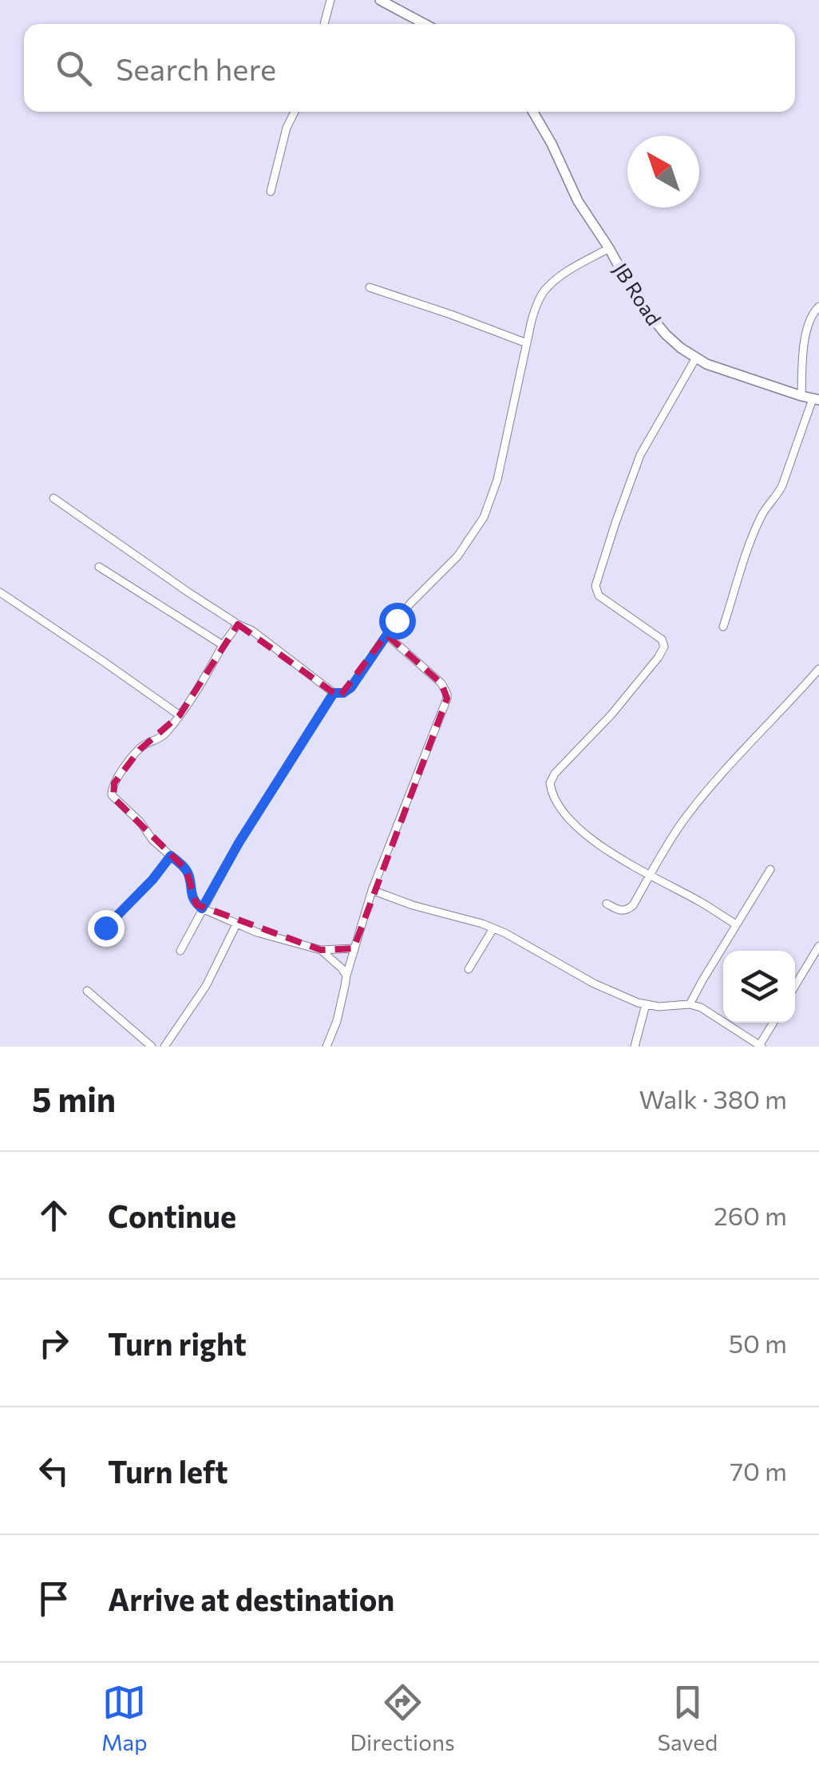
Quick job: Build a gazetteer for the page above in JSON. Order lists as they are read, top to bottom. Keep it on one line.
{"streets":{"street":["JB Road"]},"north":"top left","page":{"search":"Search here","heading":["5 min","Walk · 380 m"],"list":[["Continue","260 m"],["Turn right","50 m"],["Turn left","70 m"],"Arrive at destination"],"nav":["Map","Directions","Saved"]}}
